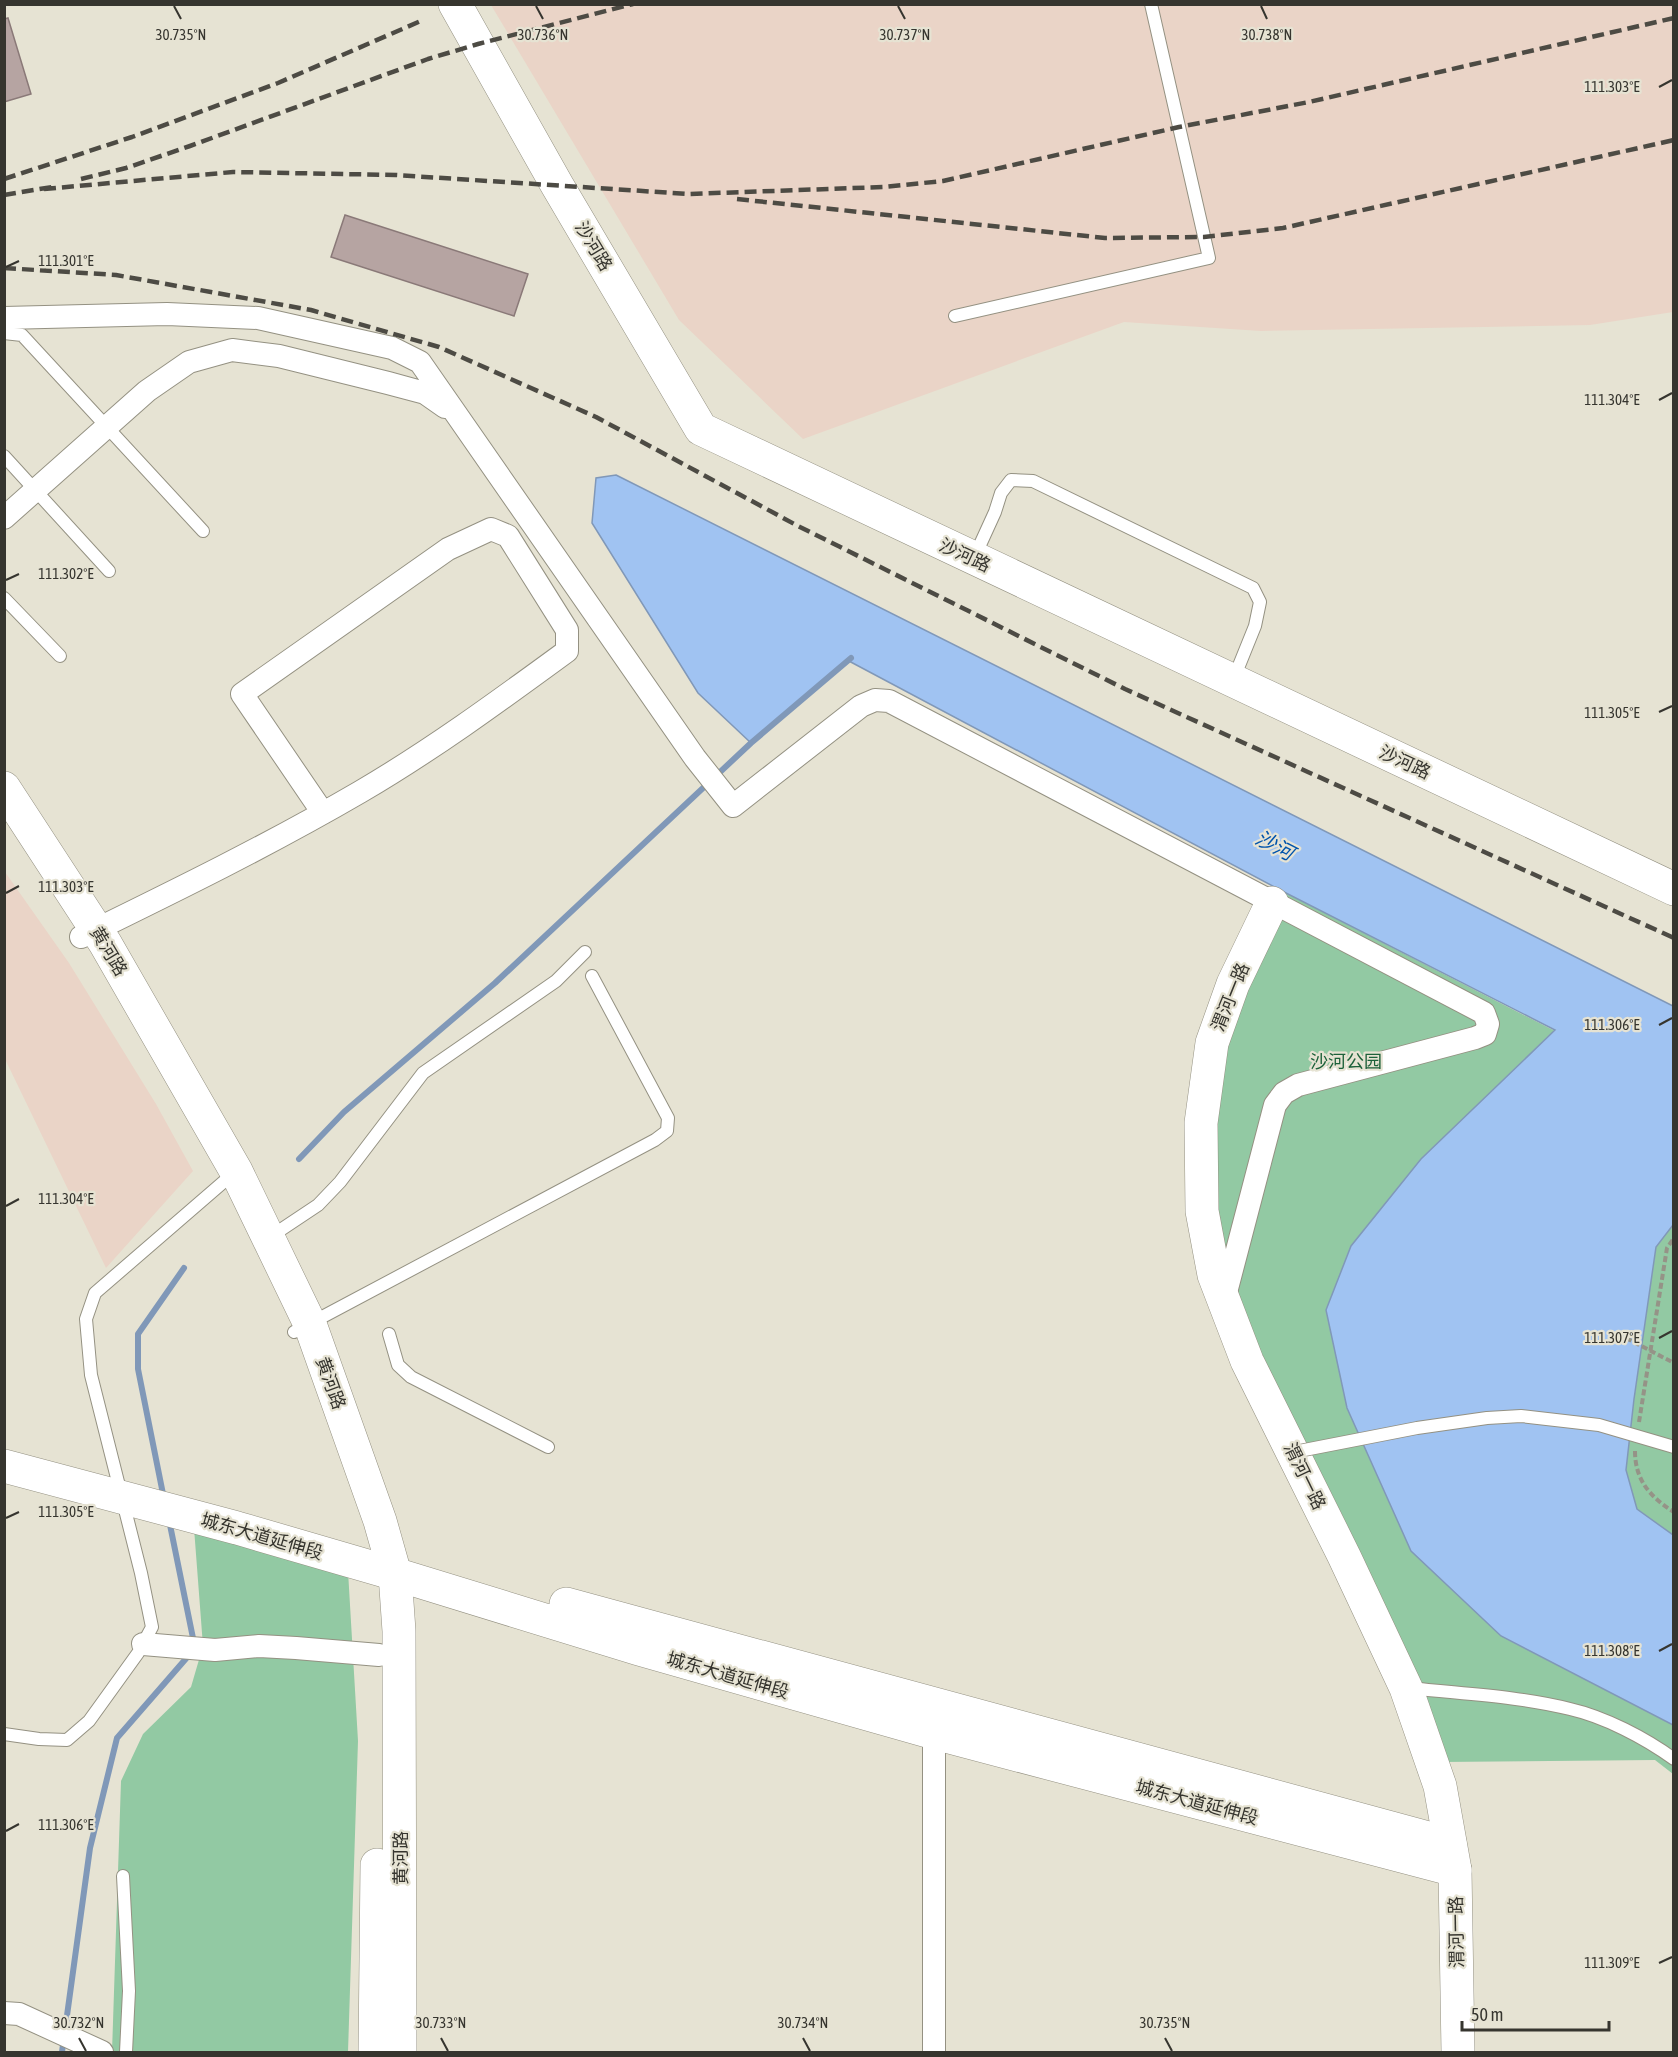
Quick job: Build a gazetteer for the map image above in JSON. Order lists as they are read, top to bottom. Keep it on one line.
{"streets":{"main road":["沙河路","黄河路","渭河一路","城东大道延伸段"]},"crossings":[["黄河路","城东大道延伸段"],["渭河一路","城东大道延伸段"]],"water":["沙河"],"parks":["沙河公园"],"scale_bar":"50 m","coordinates":["30.735°N","30.736°N","30.737°N","30.738°N","111.303°E","111.301°E","111.304°E","111.302°E","111.305°E","111.306°E","111.307°E","111.308°E","111.309°E","30.732°N","30.733°N","30.734°N"]}
